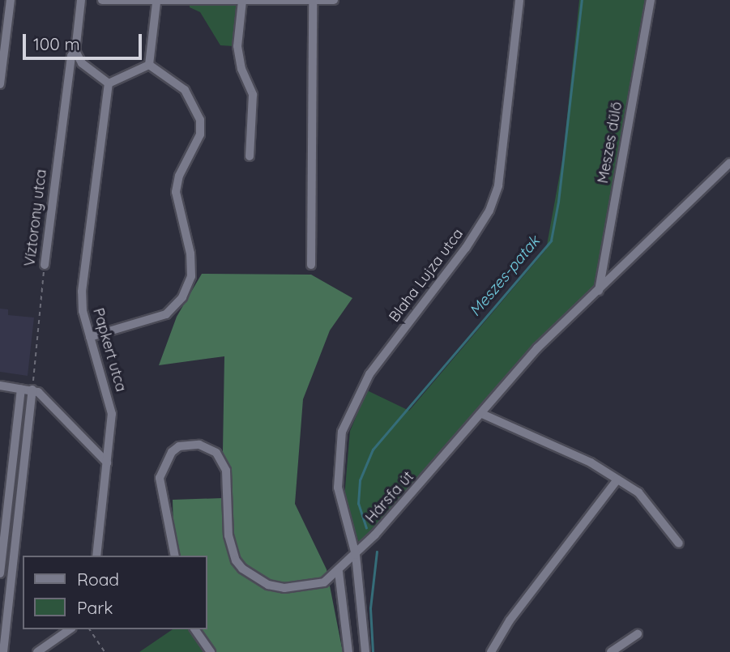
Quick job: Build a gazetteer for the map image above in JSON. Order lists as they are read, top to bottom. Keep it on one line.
{"streets":{"street":["Meszes dűlő","Víztorony utca","Blaha Lujza utca","Papkert utca","Hársfa út"]},"crossings":[["Meszes dűlő","Hársfa út"],["Blaha Lujza utca","Hársfa út"]],"water":["Meszes-patak"],"legend":["Road","Park"],"scale_bar":"100 m"}
